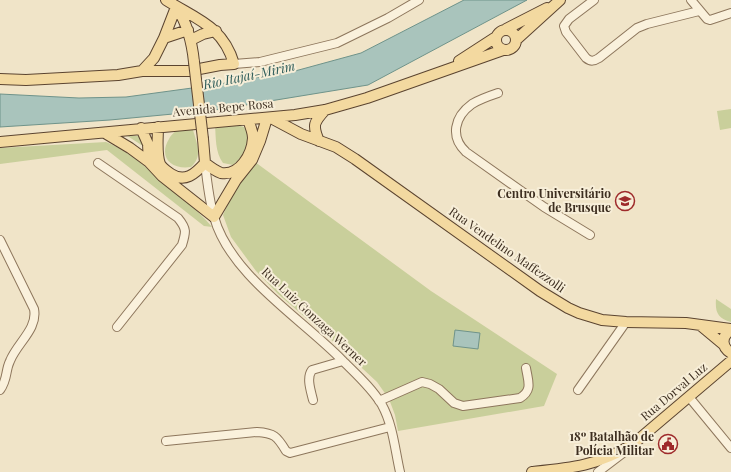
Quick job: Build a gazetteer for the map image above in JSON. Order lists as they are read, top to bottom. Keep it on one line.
{"streets":{"main road":["Avenida Bepe Rosa","Rua Vendelino Maffezzolli","Rua Luiz Gonzaga Werner","Rua Dorval Luz"]},"crossings":[["Avenida Bepe Rosa","Rua Vendelino Maffezzolli"],["Rua Vendelino Maffezzolli","Rua Dorval Luz"]],"water":["Rio Itajaí-Mirim"],"places":{"school or university":["Centro Universitário de Brusque"],"public building":["18º Batalhão de Polícia Militar"]}}
